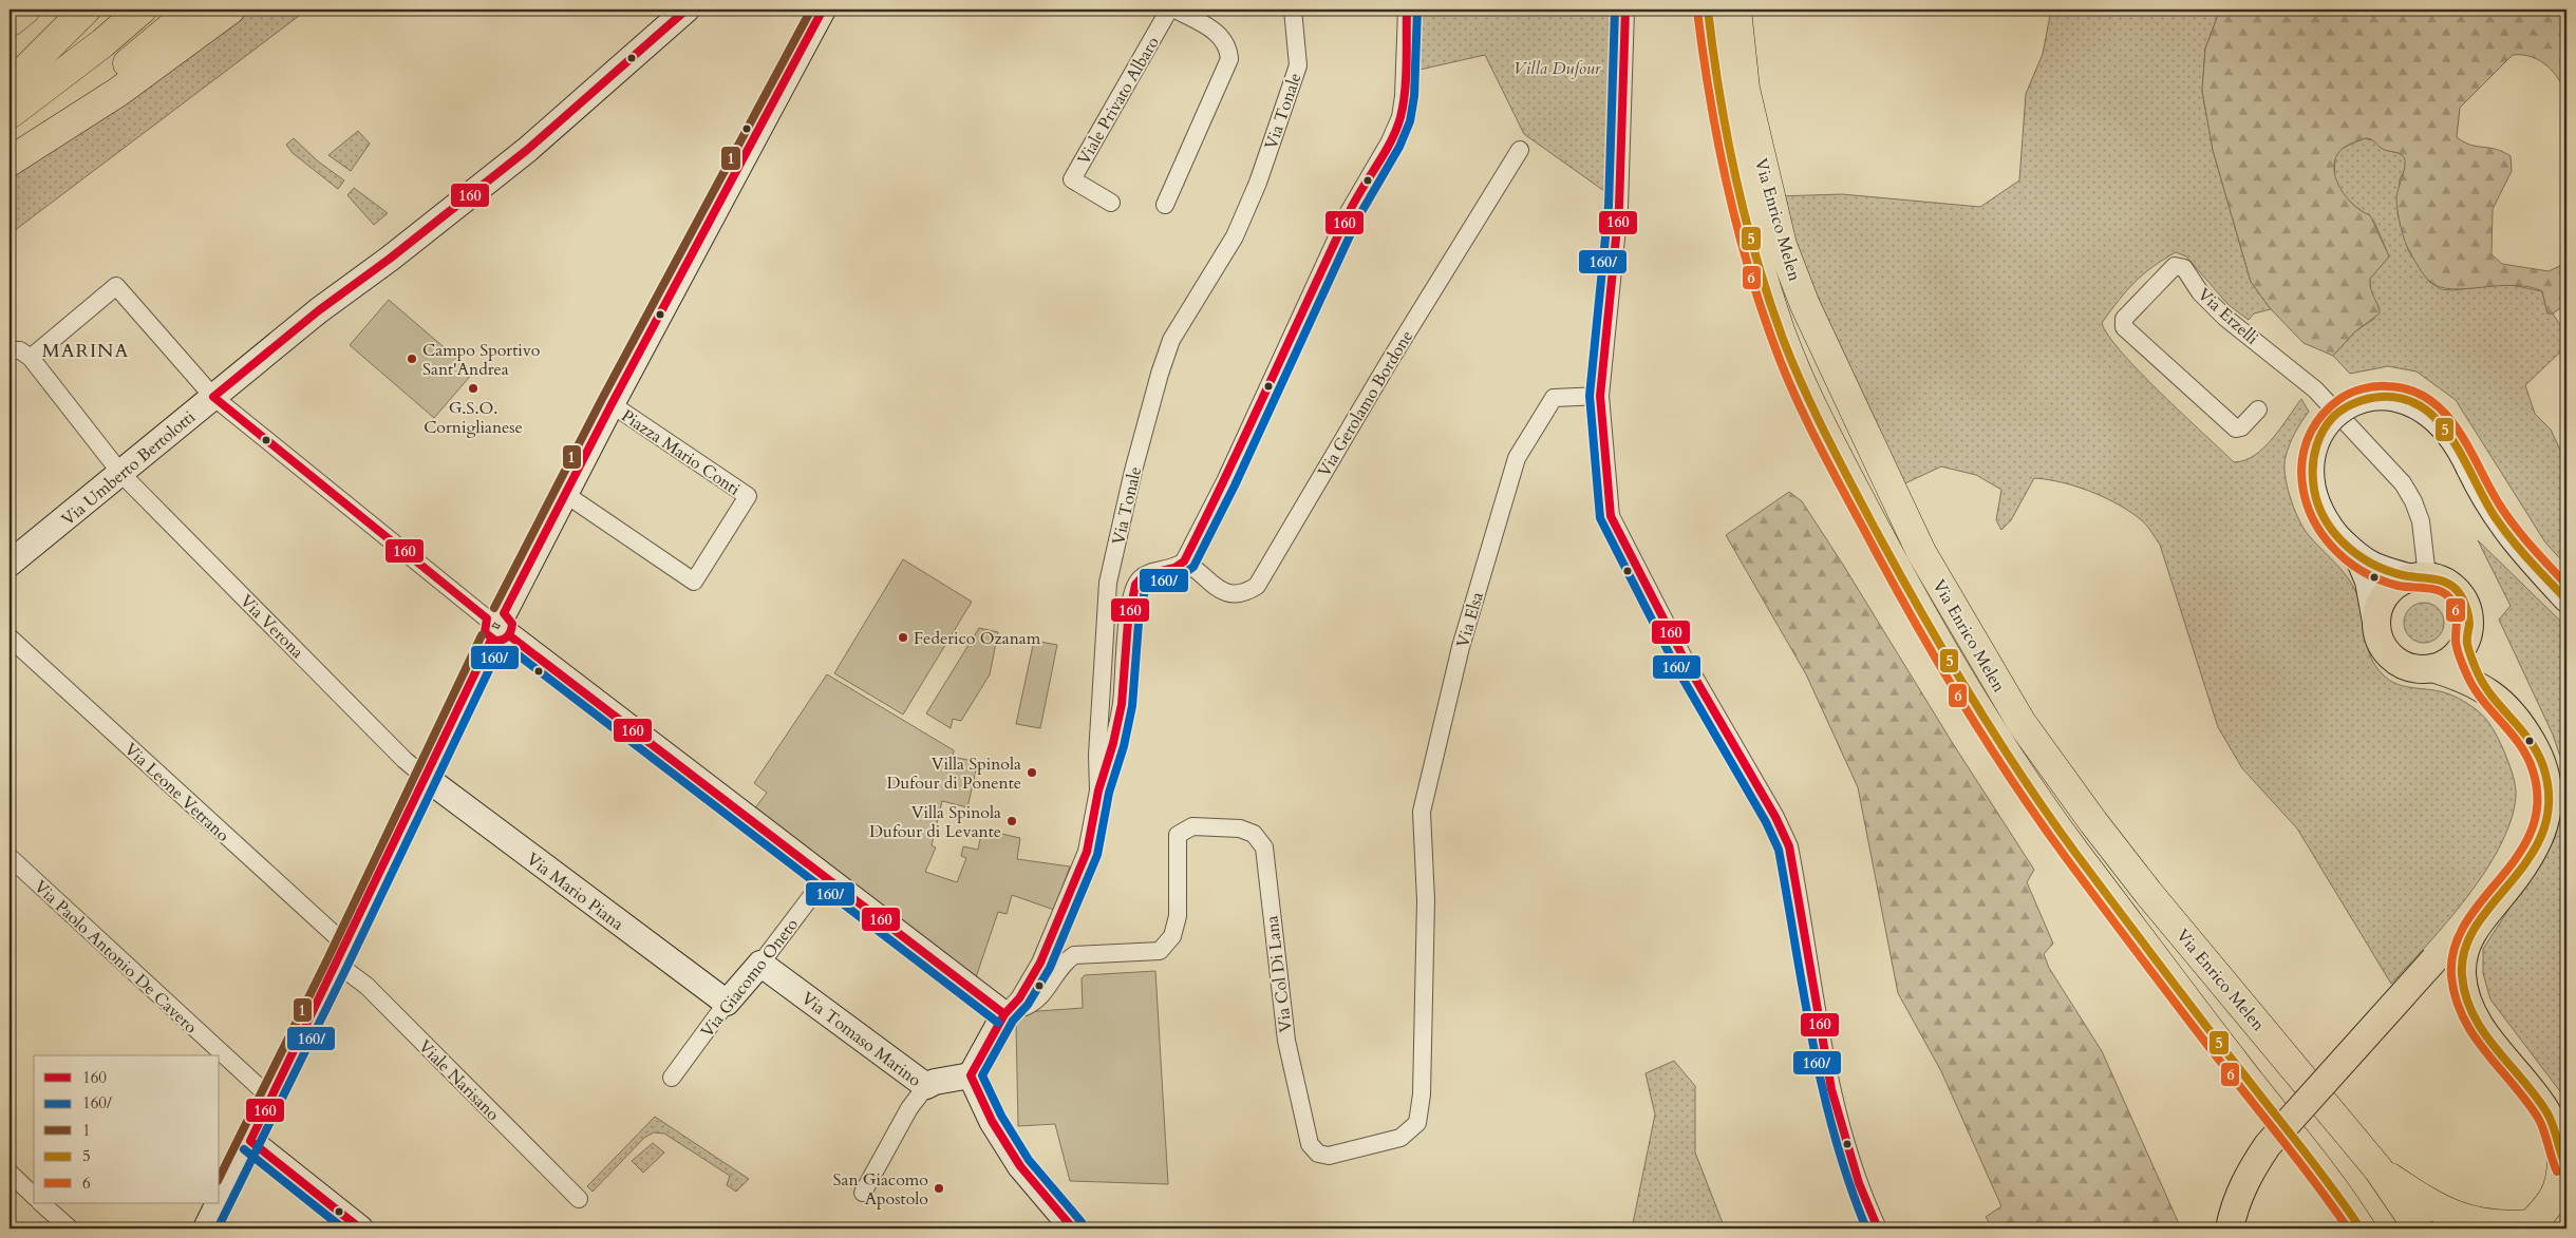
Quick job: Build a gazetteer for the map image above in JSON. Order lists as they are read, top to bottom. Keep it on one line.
{"streets":{"highway":["Via Enrico Melen"],"street":["Viale Privato Albaro","Via Tonale","Via Erzelli","Via Gerolamo Bordone","Piazza Mario Conti","Via Umberto Bertolotti","Via Elsa","Via Verona","Via Leone Vetrano","Via Mario Piana","Via Paolo Antonio De Cavero","Via Col Di Lana","Via Giacomo Oneto","Via Tomaso Marino","Viale Narisano"]},"crossings":[["Via Tonale","Via Col Di Lana"],["Via Umberto Bertolotti","Via Verona"],["Via Elsa","Via Col Di Lana"],["Via Verona","Via Mario Piana"],["Via Leone Vetrano","Viale Narisano"],["Via Mario Piana","Via Giacomo Oneto"],["Via Giacomo Oneto","Via Tomaso Marino"]],"districts":["MARINA"],"parks":["Villa Dufour"],"places":["Campo Sportivo Sant'Andrea","G.S.O. Corniglianese","Federico Ozanam","Villa Spinola Dufour di Ponente","Villa Spinola Dufour di Levante","San Giacomo Apostolo"],"lines":["transit line 160","transit line 160/","transit line 1","transit line 5","transit line 6"],"legend":["160","160/","1","5","6"]}
